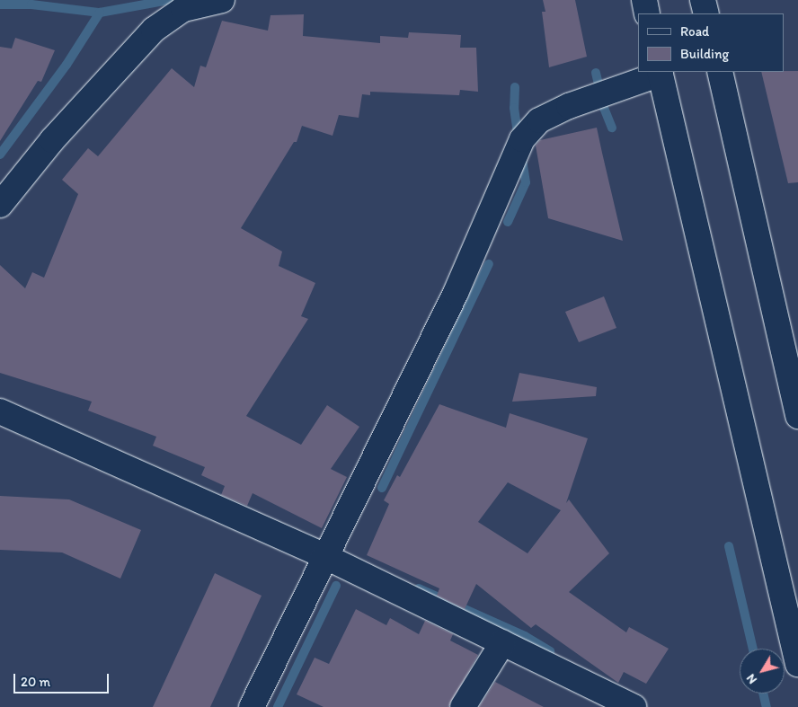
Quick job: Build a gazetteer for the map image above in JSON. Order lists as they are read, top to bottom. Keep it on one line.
{"legend":["Road","Building"],"scale_bar":"20 m","north":"bottom left"}
